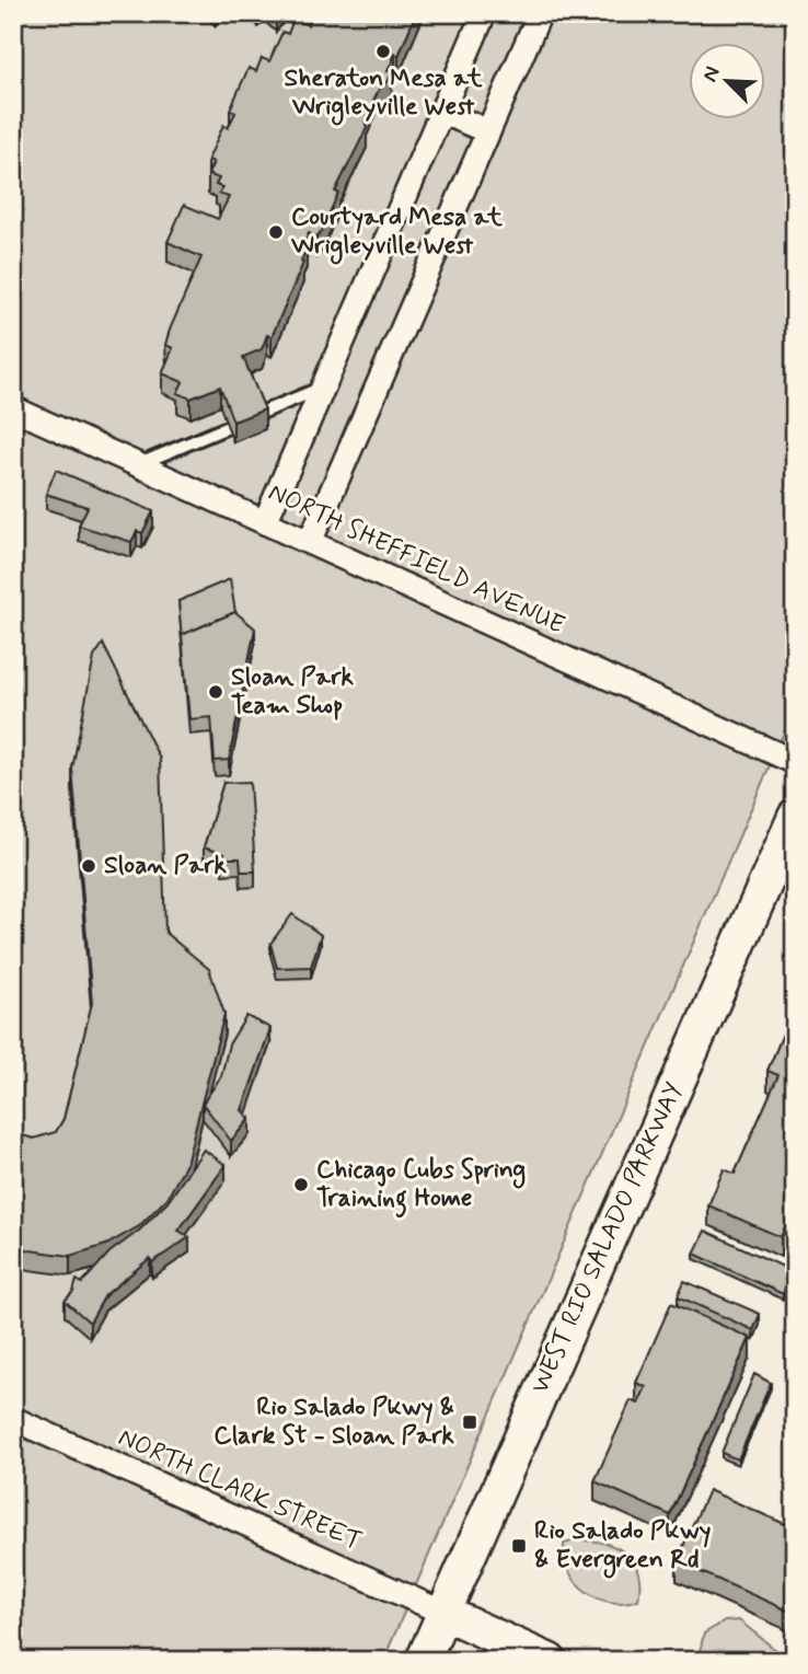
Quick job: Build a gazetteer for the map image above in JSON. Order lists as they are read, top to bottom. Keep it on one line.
{"streets":{"main road":["WEST RIO SALADO PARKWAY"],"street":["NORTH SHEFFIELD AVENUE","NORTH CLARK STREET"]},"crossings":[["WEST RIO SALADO PARKWAY","NORTH CLARK STREET"]],"places":{"other":["Sheraton Mesa at Wrigleyville West","Courtyard Mesa at Wrigleyville West","Sloan Park Team Shop","Sloan Park","Chicago Cubs Spring Training Home"],"transit":["Rio Salado Pkwy & Clark St - Sloan Park","Rio Salado Pkwy & Evergreen Rd"]},"north":"top left"}
